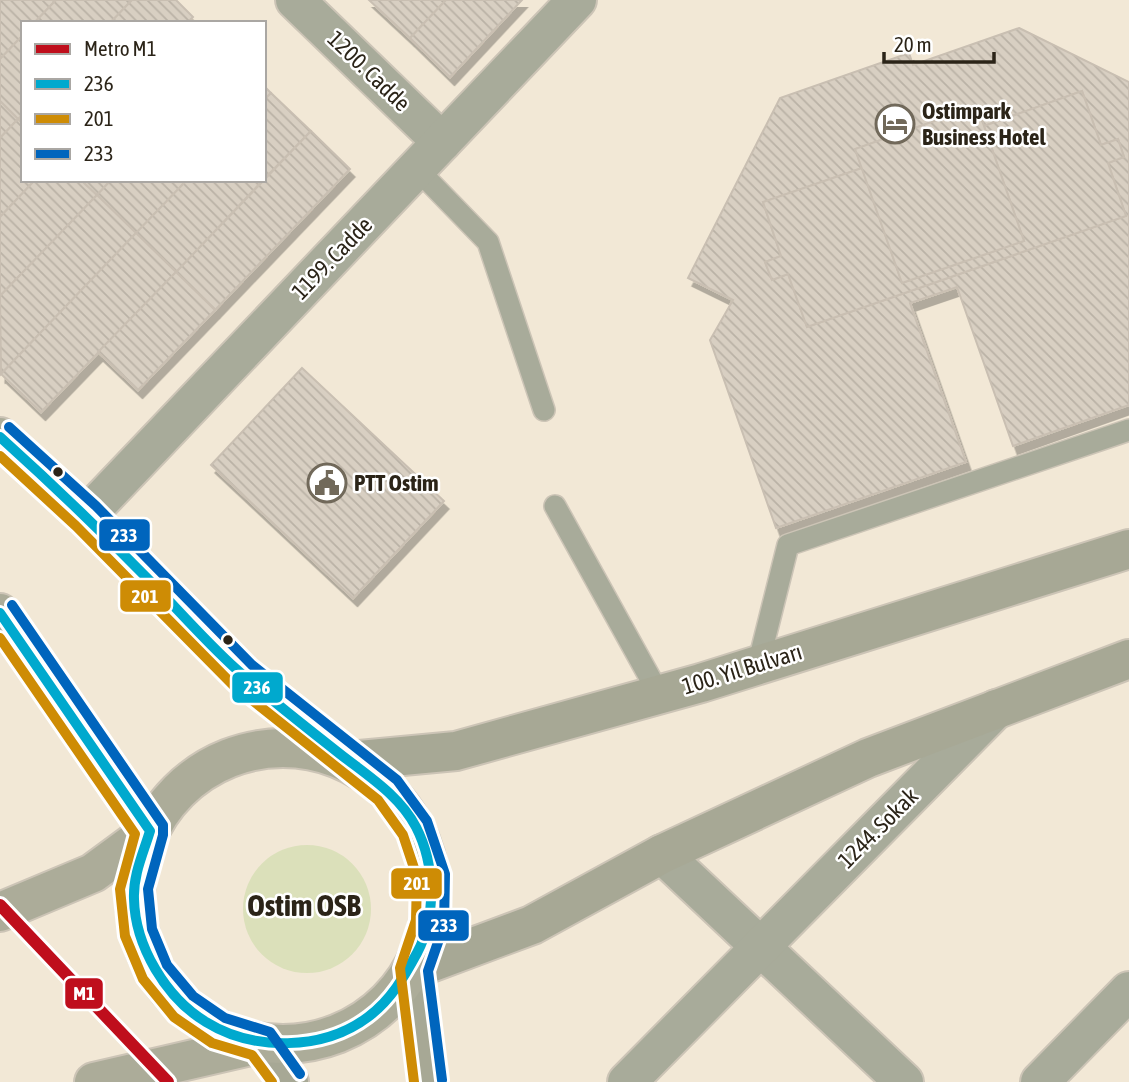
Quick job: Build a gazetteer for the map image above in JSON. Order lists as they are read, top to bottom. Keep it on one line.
{"streets":{"main road":["100. Yıl Bulvarı"],"street":["1200. Cadde","1199. Cadde","1244. Sokak"]},"crossings":[["1200. Cadde","1199. Cadde"]],"districts":["Ostim OSB"],"places":{"hotel":["Ostimpark Business Hotel"],"public building":["PTT Ostim"]},"lines":["transit line 233","transit line 236","transit line 201","metro line M1"],"legend":["Metro M1","236","201","233"],"scale_bar":"20 m"}
